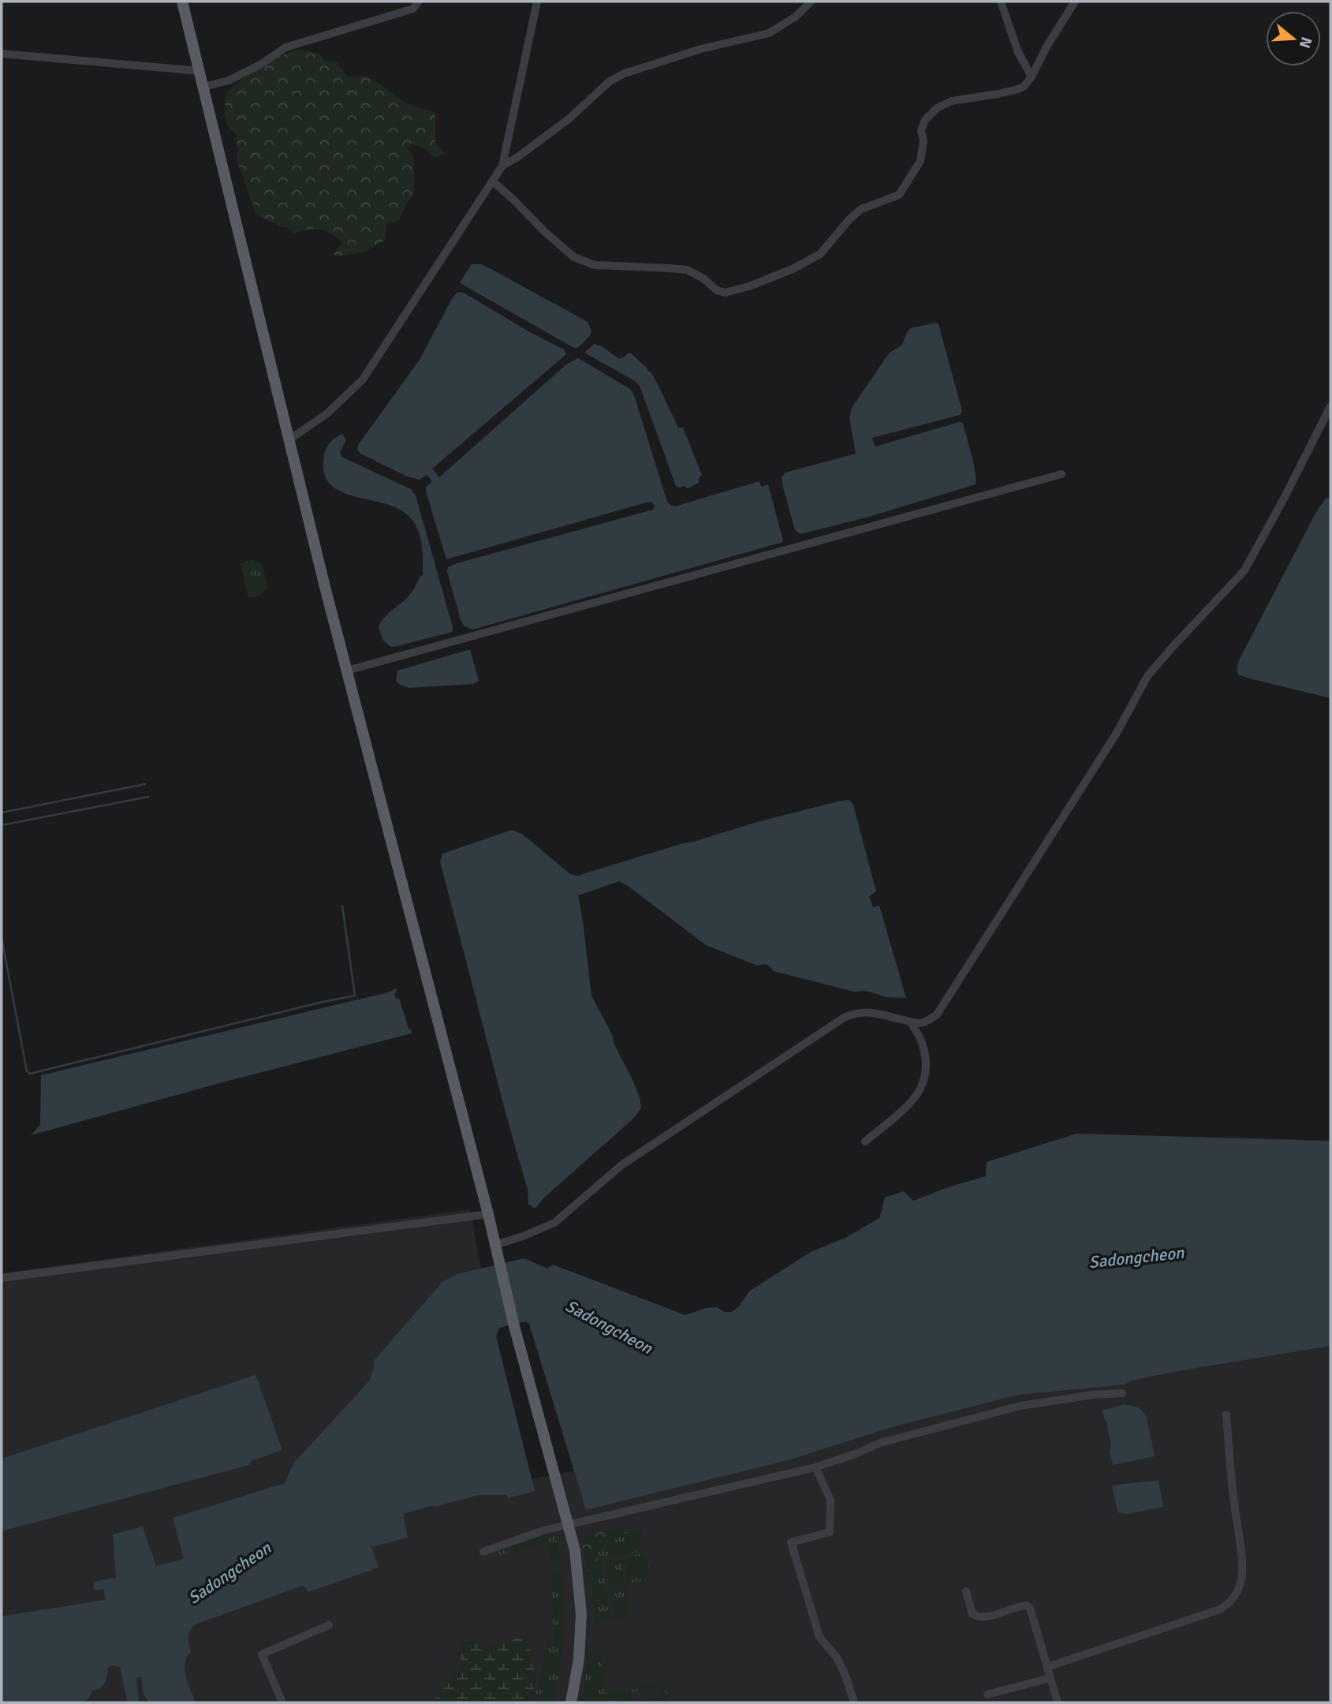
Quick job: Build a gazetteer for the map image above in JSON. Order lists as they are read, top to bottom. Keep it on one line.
{"water":["Sadongcheon"],"north":"right"}
